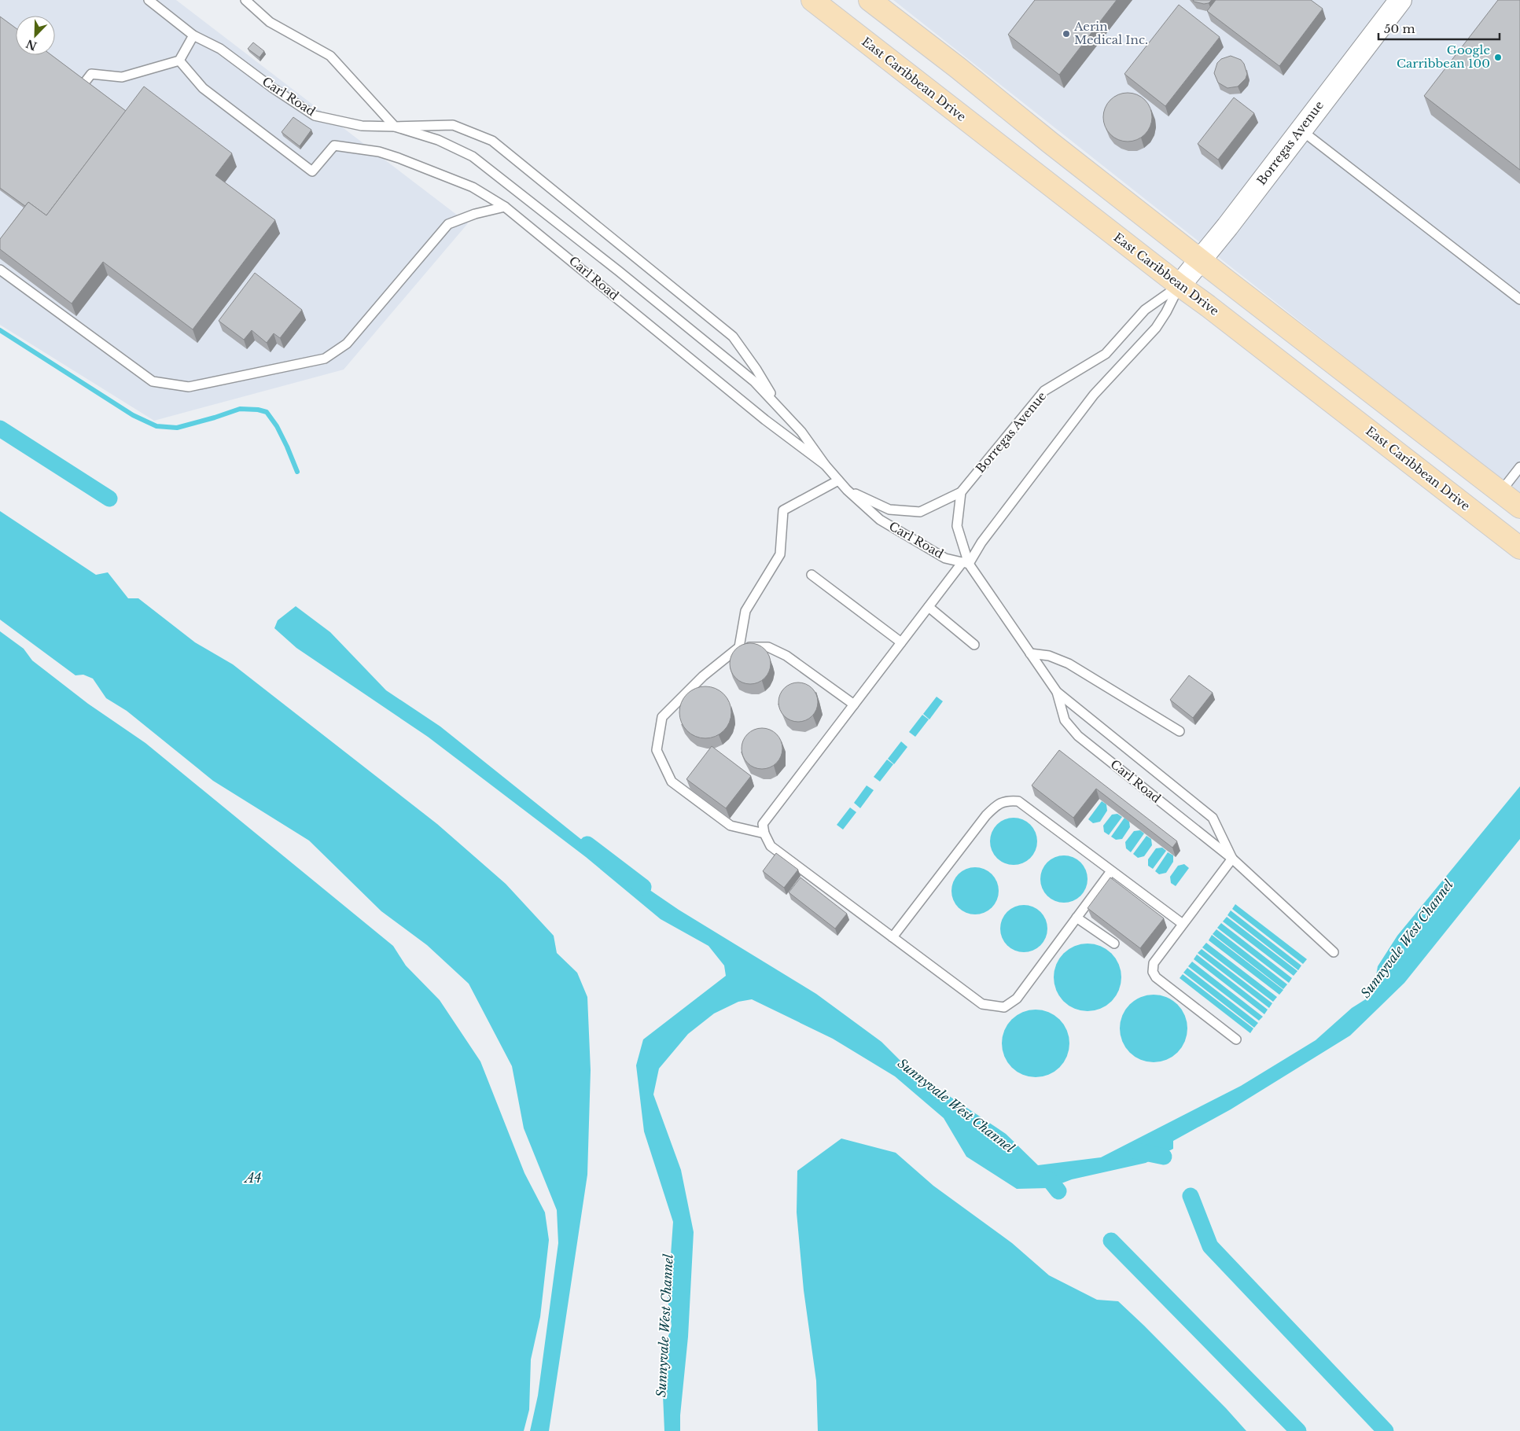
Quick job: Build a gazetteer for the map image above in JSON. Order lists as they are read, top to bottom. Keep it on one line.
{"streets":{"main road":["East Caribbean Drive"],"street":["Borregas Avenue"],"lane":["Carl Road"]},"crossings":[["East Caribbean Drive","Borregas Avenue"],["Carl Road","Borregas Avenue"]],"water":["Sunnyvale West Channel","A4"],"places":["Aerin Medical Inc.","Google Carribbean 100"],"scale_bar":"50 m","north":"bottom left"}
